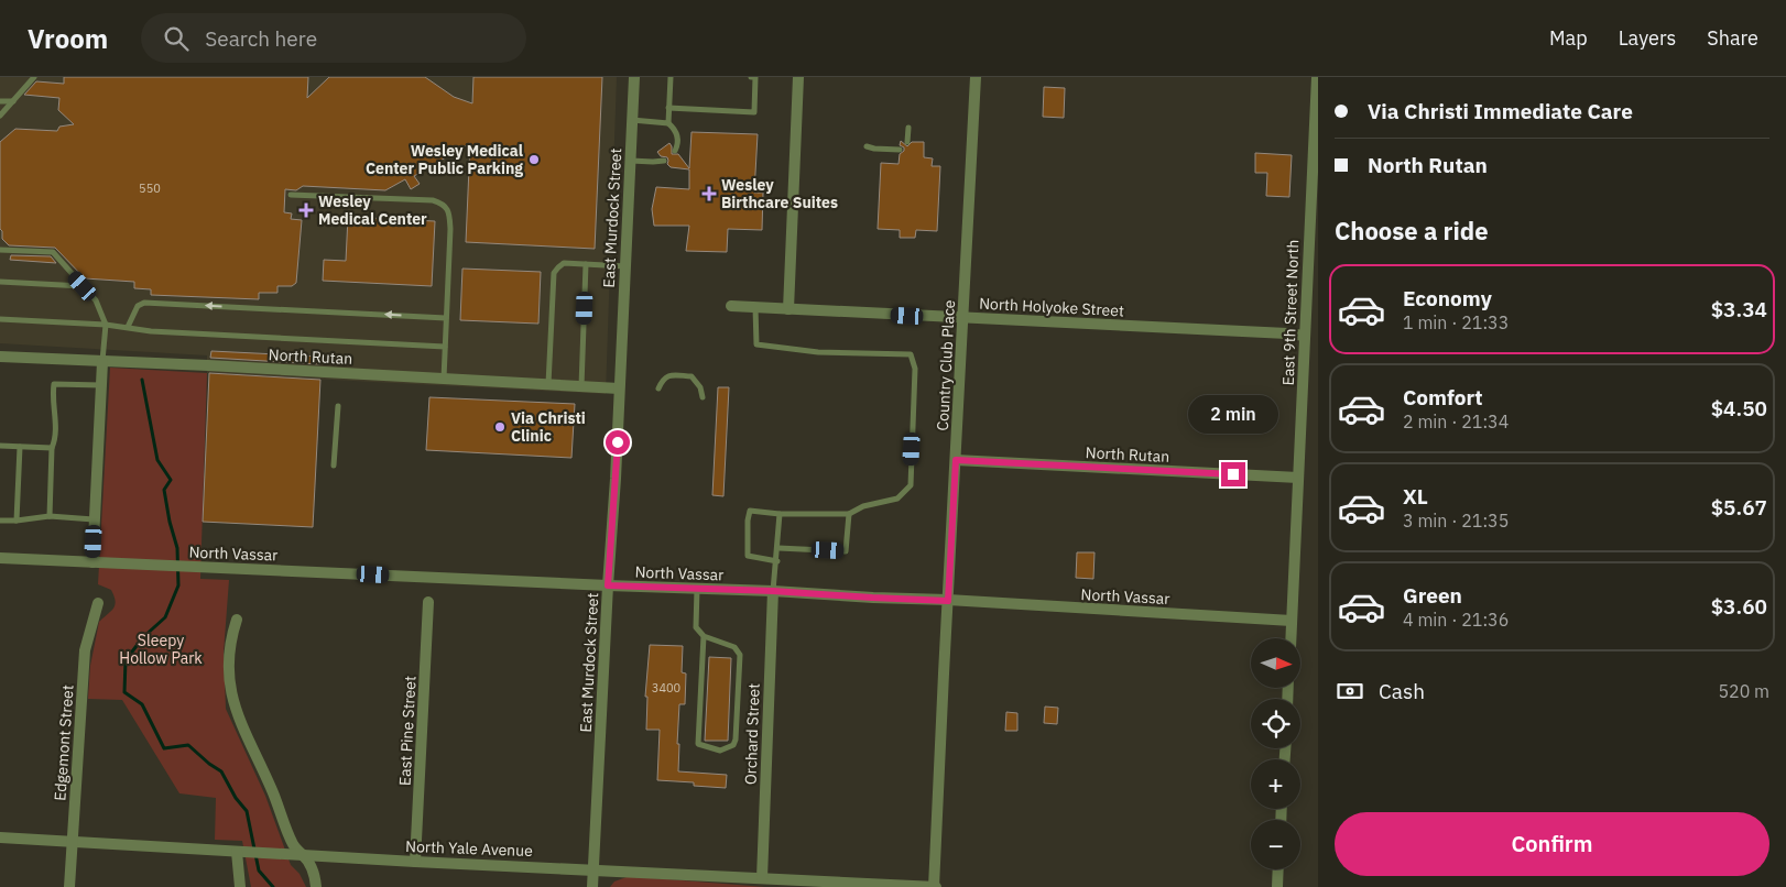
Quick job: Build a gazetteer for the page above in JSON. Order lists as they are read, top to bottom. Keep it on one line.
{"streets":{"street":["East Murdock Street","North Holyoke Street","East 9th Street North","North Rutan","Country Club Place","North Vassar","East Pine Street","Orchard Street","Edgemont Street","North Yale Avenue"]},"crossings":[["East Murdock Street","North Rutan"],["East Murdock Street","North Vassar"],["East Murdock Street","North Yale Avenue"],["North Holyoke Street","East 9th Street North"],["North Holyoke Street","Country Club Place"],["East 9th Street North","North Rutan"],["East 9th Street North","North Vassar"],["North Rutan","Country Club Place"],["Country Club Place","North Vassar"],["Country Club Place","North Yale Avenue"],["North Vassar","Orchard Street"],["East Pine Street","North Yale Avenue"],["Orchard Street","North Yale Avenue"],["Edgemont Street","North Yale Avenue"]],"parks":["Sleepy Hollow Park"],"places":{"other":["Wesley Medical Center Public Parking","Via Christi Clinic"],"health":["Wesley Birthcare Suites","Wesley Medical Center"]},"house_numbers":["550","3400"],"north":"right","page":{"header":"Vroom","search":"Search here","nav":["Map","Layers","Share"],"banner":["Via Christi Immediate Care","North Rutan"],"heading":"Choose a ride","list":[{"name":"Economy","note":"1 min · 21:33","value":"$3.34"},{"name":"Comfort","note":"2 min · 21:34","value":"$4.50"},{"name":"XL","note":"3 min · 21:35","value":"$5.67"},{"name":"Green","note":"4 min · 21:36","value":"$3.60"}],"bubble":"2 min","map_buttons":["+","−"],"pay":["Cash","520 m"],"buttons":"Confirm"}}
